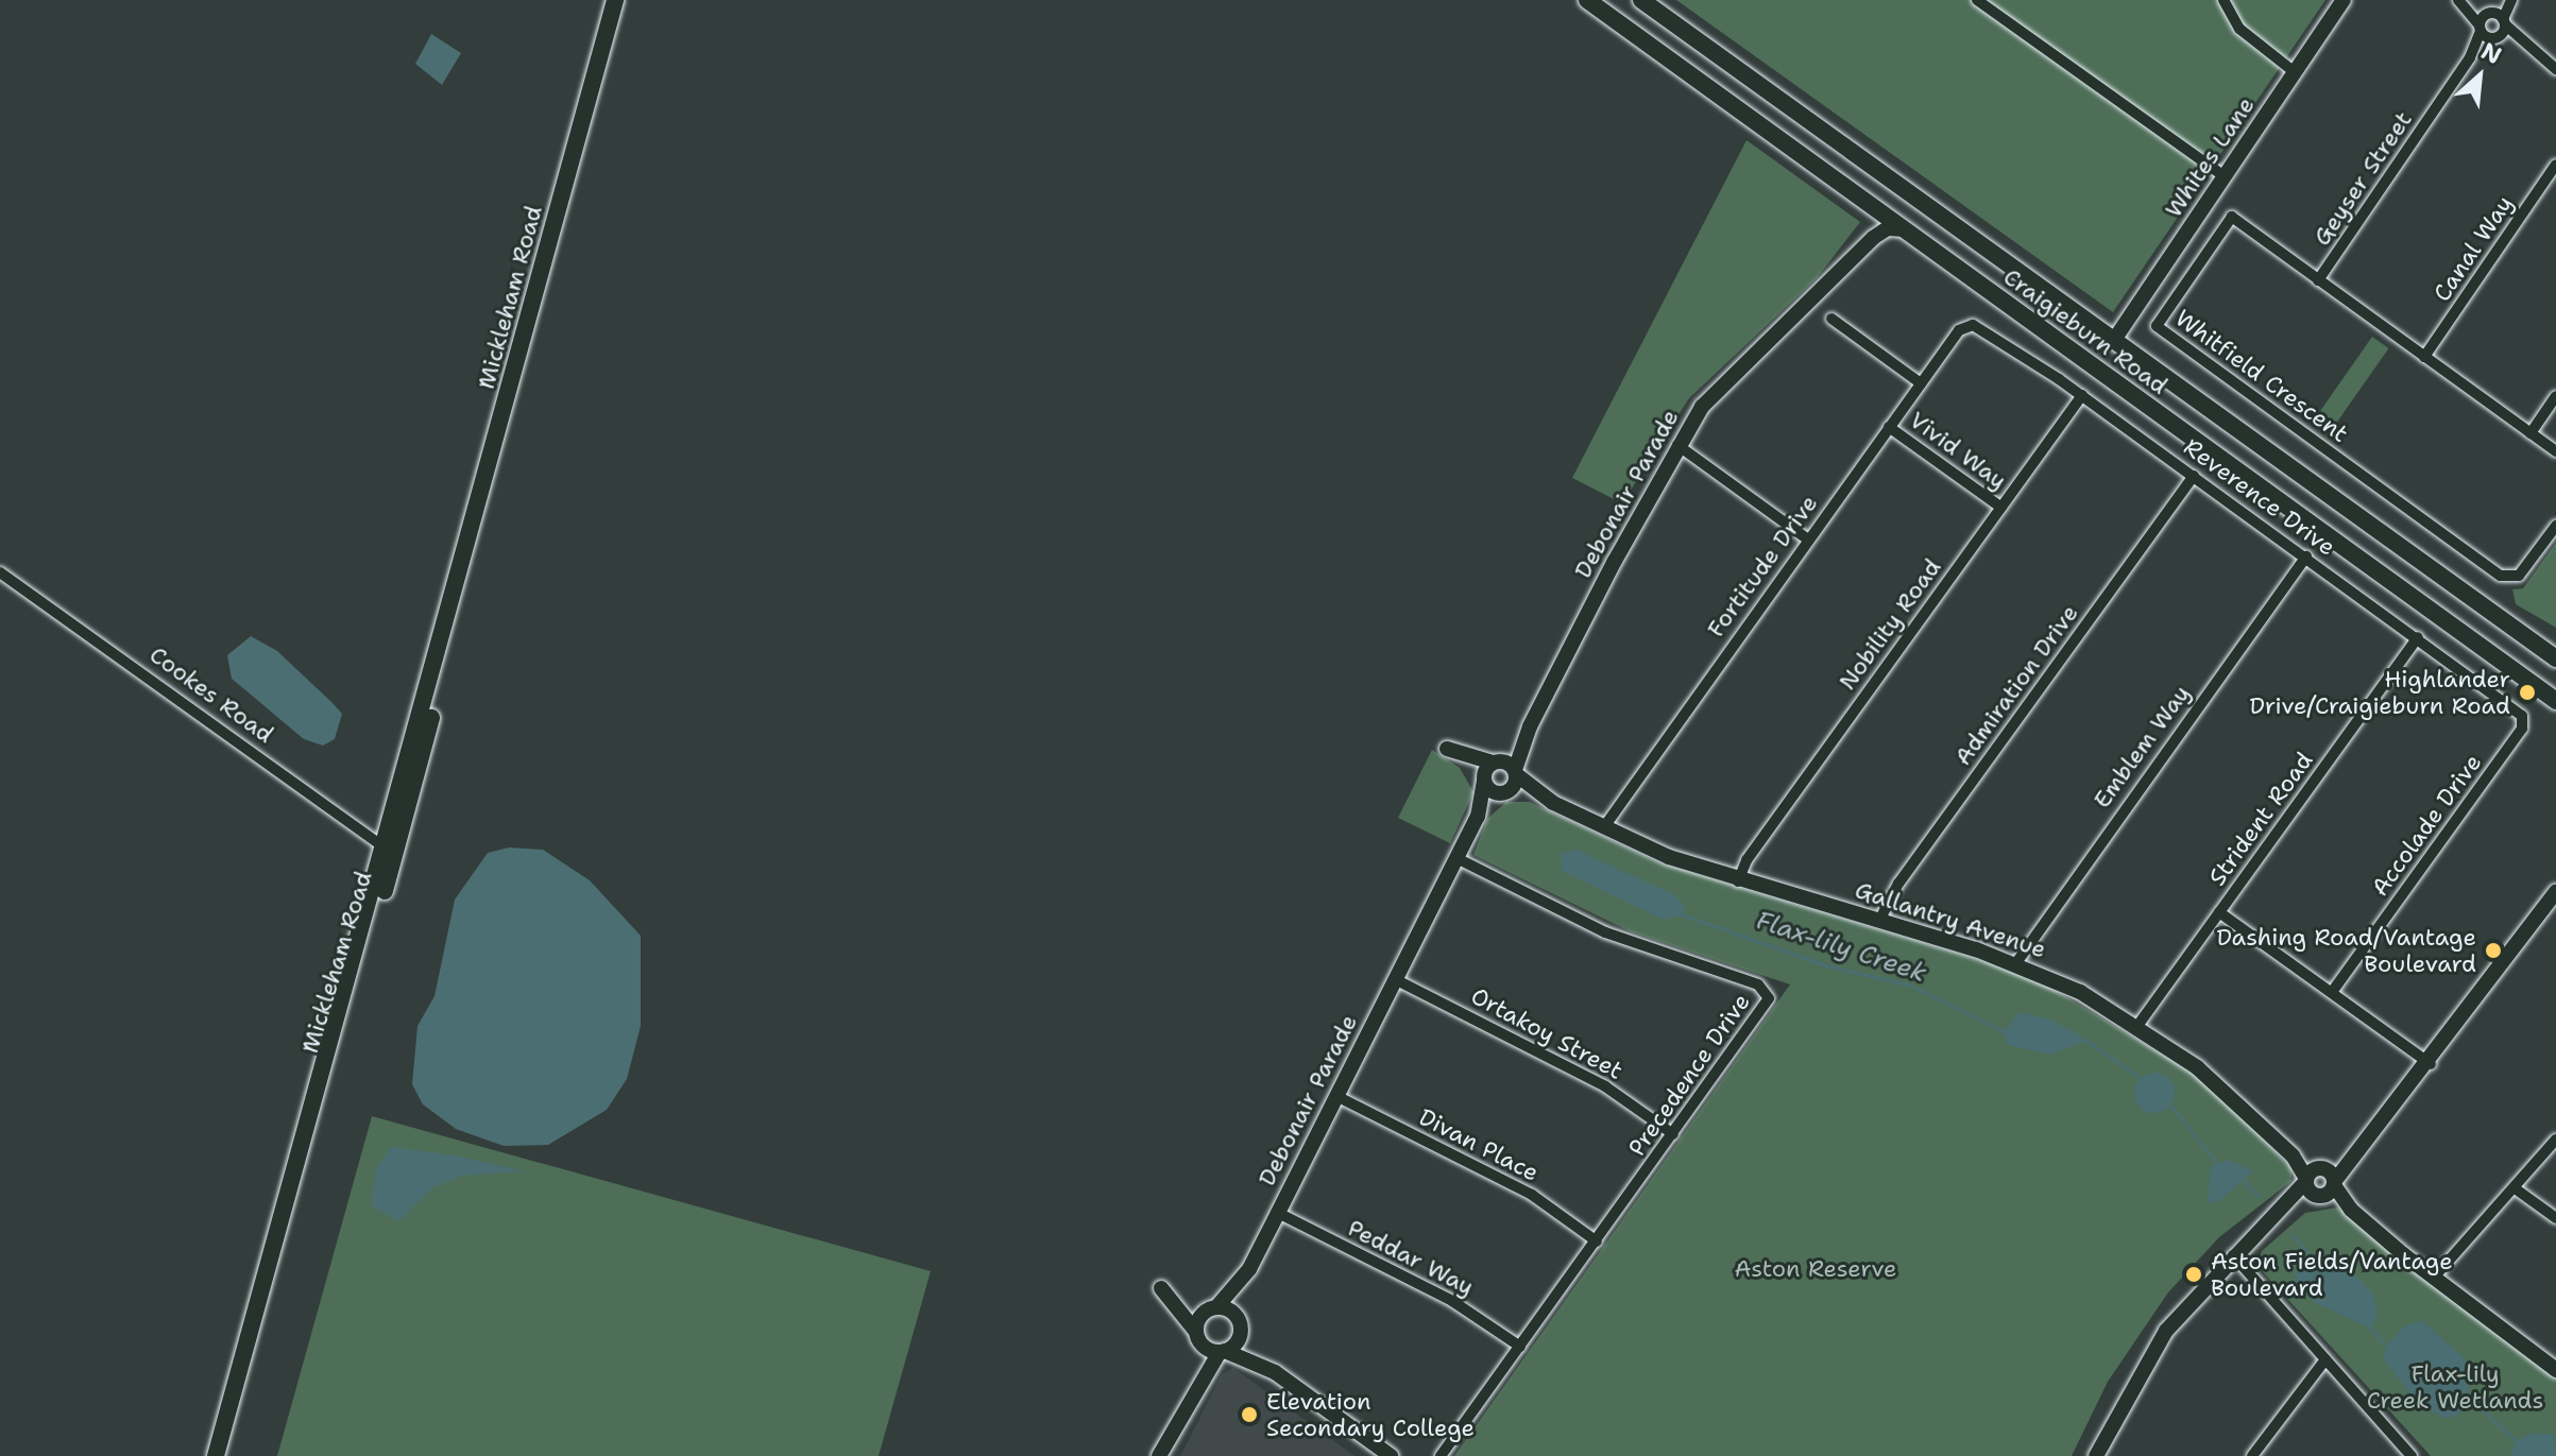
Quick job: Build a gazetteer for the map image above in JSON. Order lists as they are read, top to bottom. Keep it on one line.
{"streets":{"main road":["Mickleham Road","Craigieburn Road"],"street":["Whites Lane","Geyser Street","Canal Way","Whitfield Crescent","Vivid Way","Debonair Parade","Reverence Drive","Fortitude Drive","Nobility Road","Admiration Drive","Cookes Road","Emblem Way","Strident Road","Accolade Drive","Gallantry Avenue","Ortakoy Street","Precedence Drive","Divan Place","Peddar Way"]},"crossings":[["Whites Lane","Craigieburn Road"],["Geyser Street","Whitfield Crescent"],["Canal Way","Whitfield Crescent"],["Mickleham Road","Cookes Road"],["Vivid Way","Fortitude Drive"],["Vivid Way","Nobility Road"],["Debonair Parade","Gallantry Avenue"],["Debonair Parade","Ortakoy Street"],["Debonair Parade","Precedence Drive"],["Debonair Parade","Divan Place"],["Debonair Parade","Peddar Way"],["Reverence Drive","Fortitude Drive"],["Reverence Drive","Nobility Road"],["Reverence Drive","Admiration Drive"],["Reverence Drive","Emblem Way"],["Reverence Drive","Strident Road"],["Reverence Drive","Accolade Drive"],["Fortitude Drive","Gallantry Avenue"],["Nobility Road","Gallantry Avenue"],["Admiration Drive","Gallantry Avenue"],["Emblem Way","Gallantry Avenue"],["Strident Road","Gallantry Avenue"],["Ortakoy Street","Precedence Drive"],["Precedence Drive","Divan Place"],["Precedence Drive","Peddar Way"]],"water":["Flax-lily Creek"],"parks":["Aston Reserve","Flax-lily Creek Wetlands"],"places":["Highlander Drive/Craigieburn Road","Dashing Road/Vantage Boulevard","Aston Fields/Vantage Boulevard","Elevation Secondary College"],"north":"top right"}
